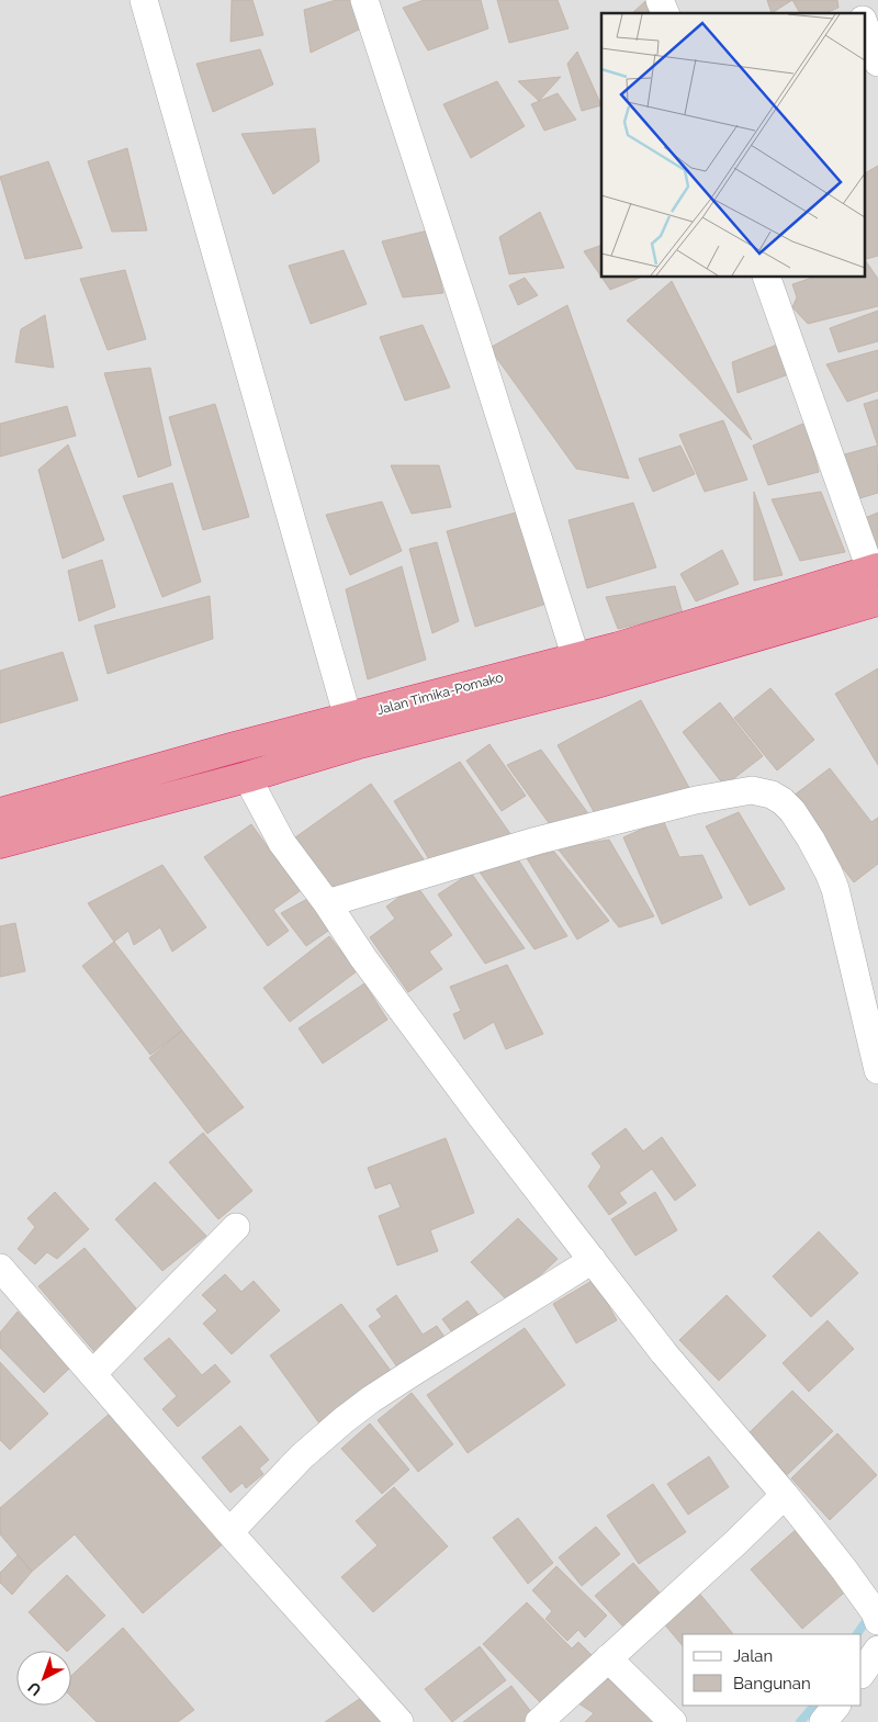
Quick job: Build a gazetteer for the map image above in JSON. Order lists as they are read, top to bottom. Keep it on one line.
{"streets":{"highway":["Jalan Timika-Pomako"]},"legend":["Jalan","Bangunan"],"north":"bottom left"}
